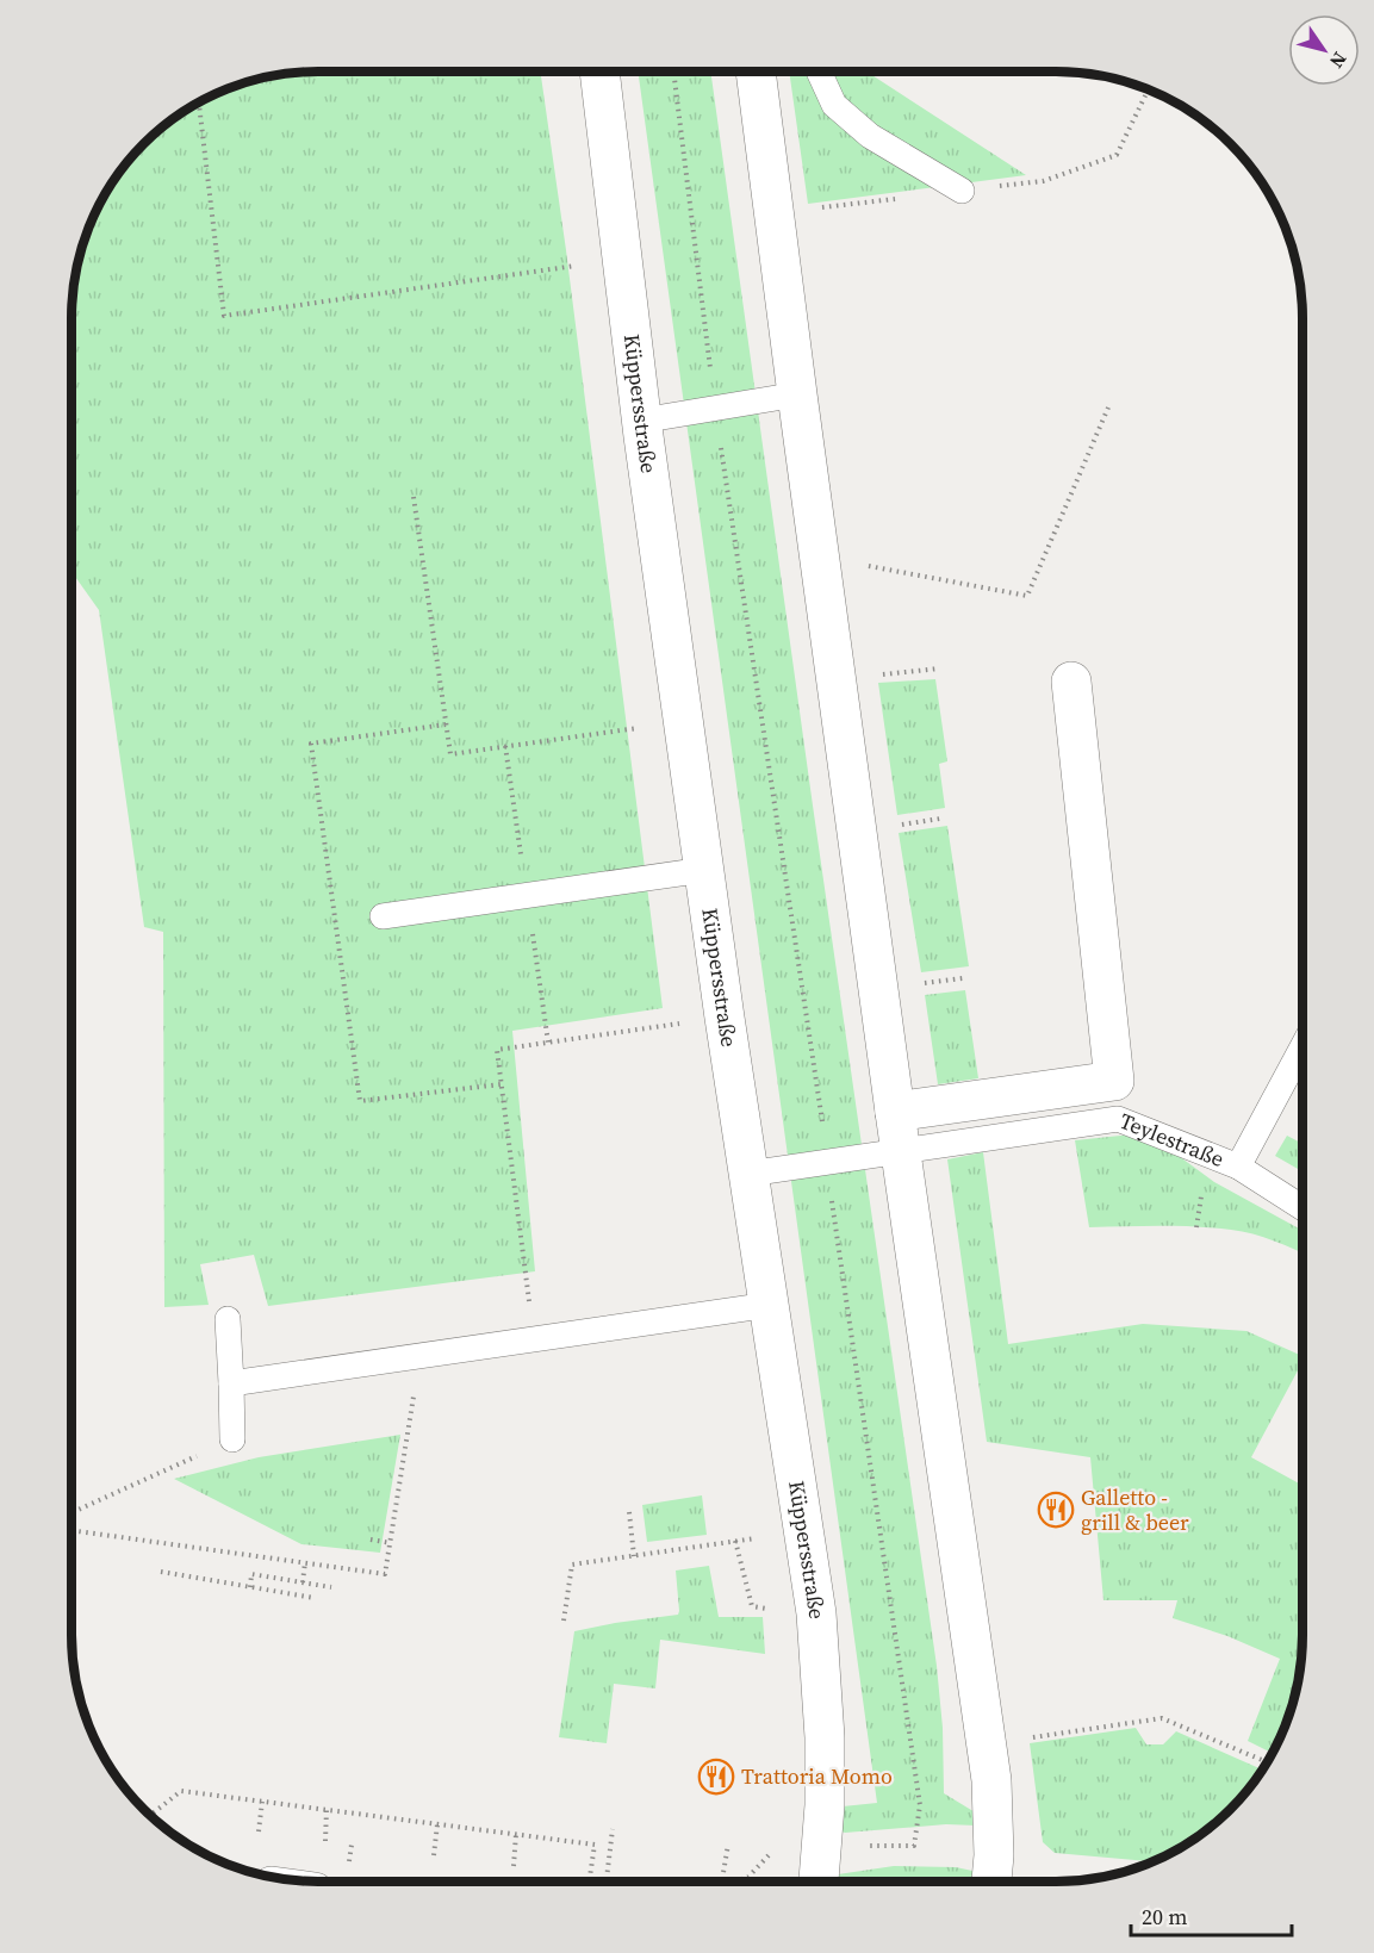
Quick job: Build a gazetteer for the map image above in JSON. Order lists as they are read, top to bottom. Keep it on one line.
{"streets":{"street":["Küppersstraße"],"lane":["Teylestraße"]},"crossings":[["Küppersstraße","Teylestraße"]],"places":{"restaurant":["Galletto - grill & beer","Trattoria Momo"]},"scale_bar":"20 m","north":"bottom right"}
